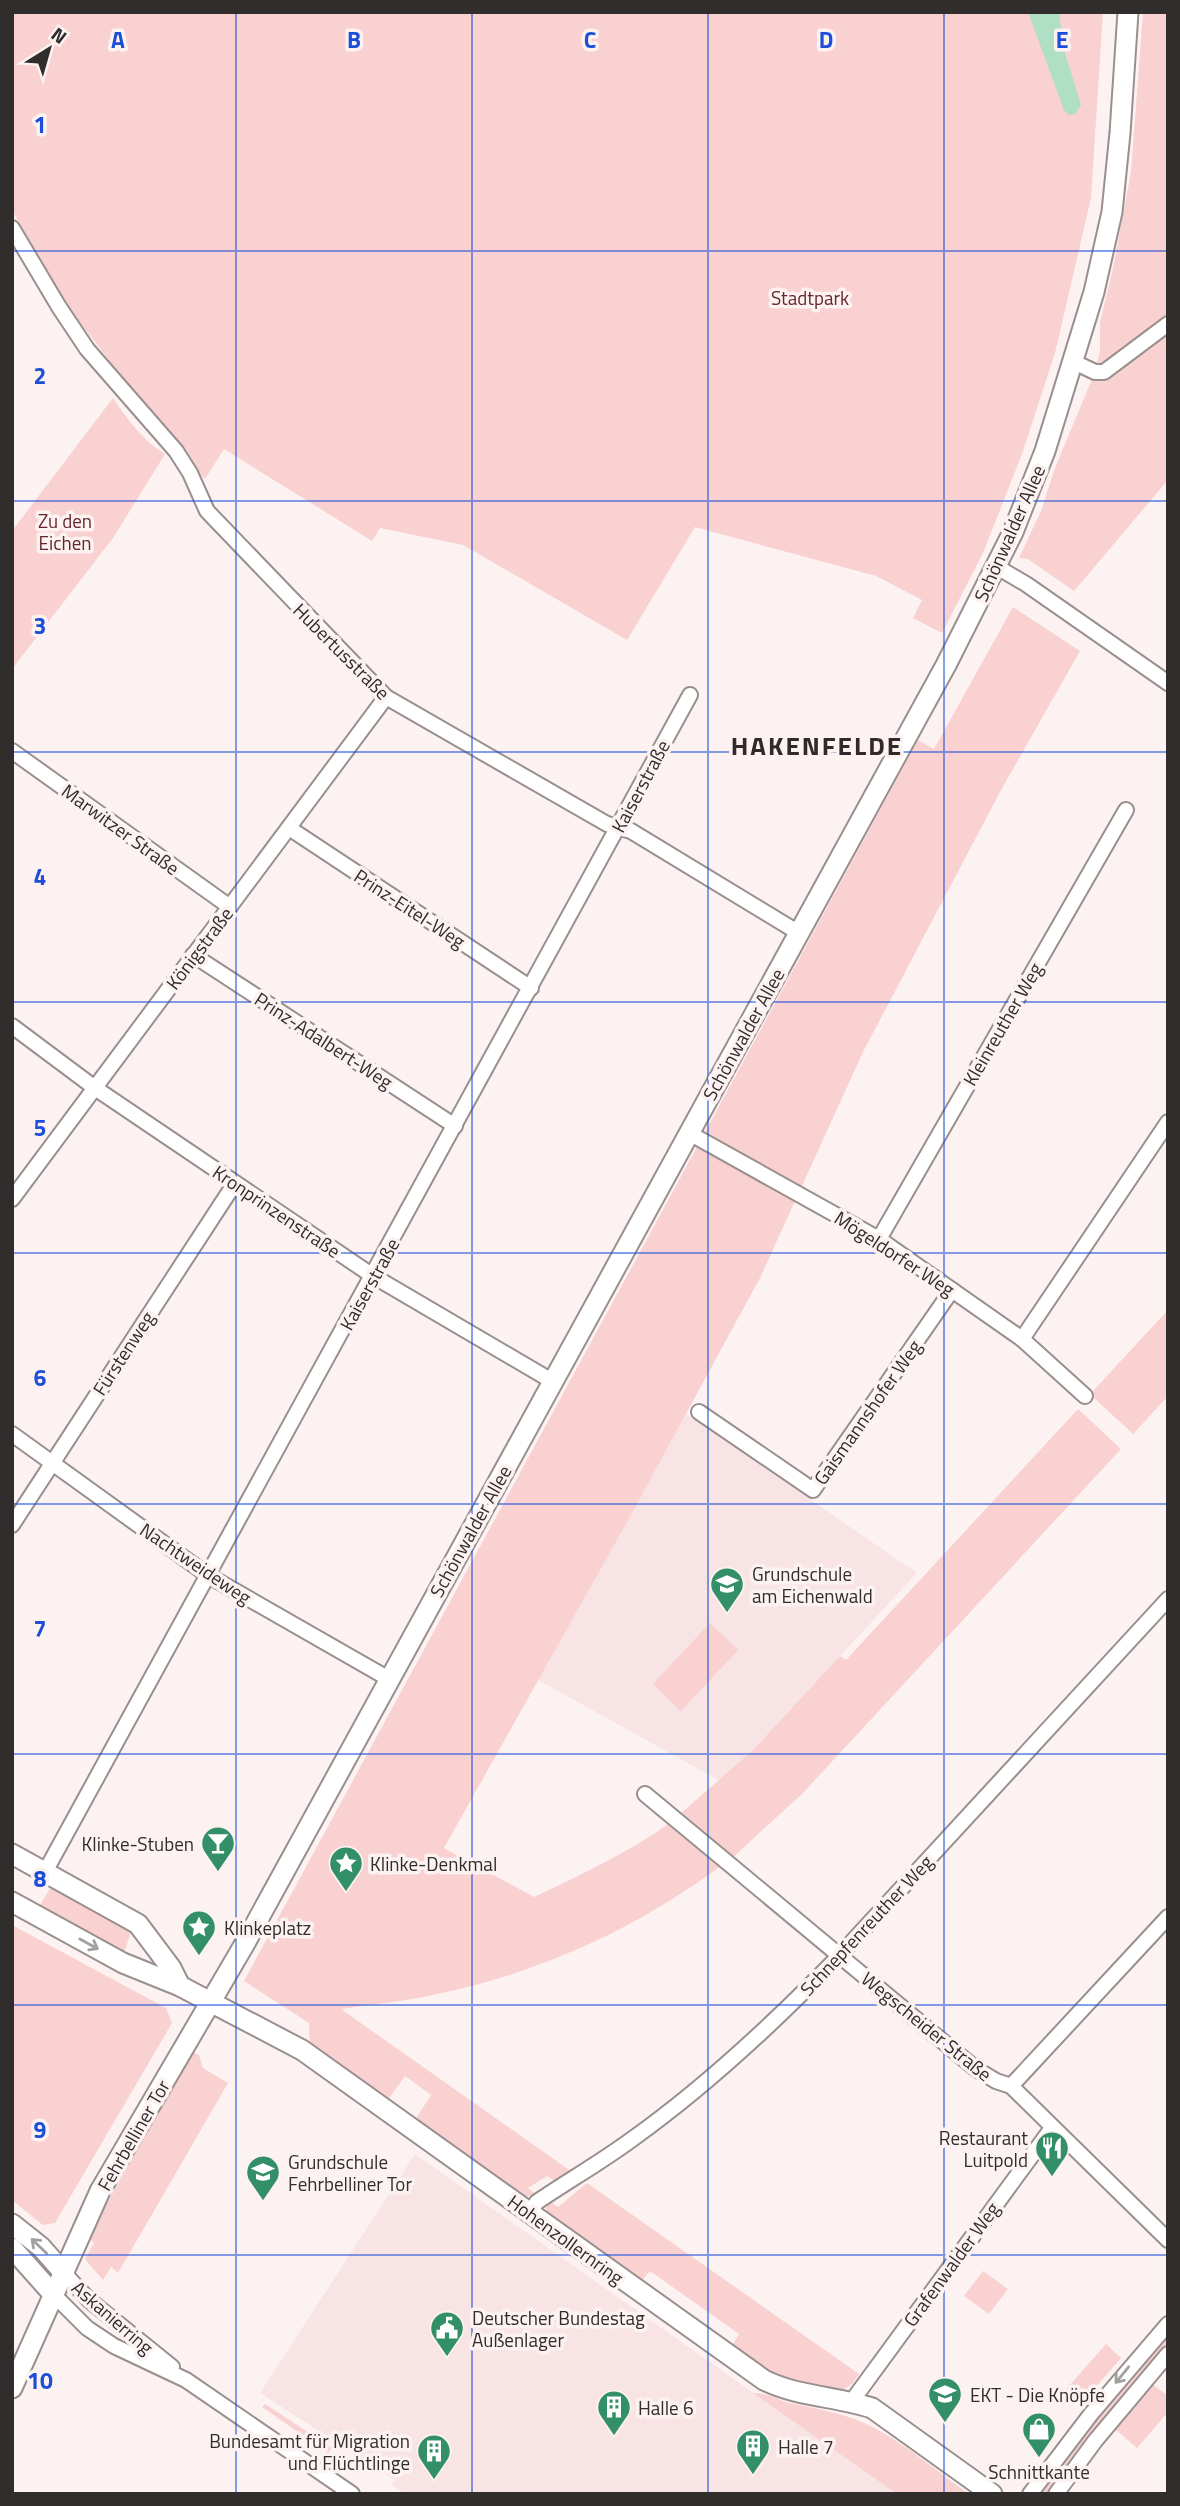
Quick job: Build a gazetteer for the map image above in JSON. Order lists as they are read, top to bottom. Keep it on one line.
{"streets":{"main road":["Schönwalder Allee","Fehrbelliner Tor","Hohenzollernring","Askanierring"],"street":["Hubertusstraße","Kaiserstraße","Marwitzer Straße","Prinz-Eitel-Weg","Königstraße","Kleinreuther Weg","Prinz-Adalbert-Weg","Kronprinzenstraße","Mögeldorfer Weg","Fürstenweg","Gaismannshofer Weg","Nachtweideweg","Schnepfenreuther Weg","Wegscheider Straße","Grafenwalder Weg"]},"crossings":[["Schönwalder Allee","Hubertusstraße"],["Schönwalder Allee","Kronprinzenstraße"],["Schönwalder Allee","Mögeldorfer Weg"],["Schönwalder Allee","Nachtweideweg"],["Schönwalder Allee","Fehrbelliner Tor"],["Schönwalder Allee","Hohenzollernring"],["Hubertusstraße","Kaiserstraße"],["Hubertusstraße","Königstraße"],["Kaiserstraße","Prinz-Eitel-Weg"],["Kaiserstraße","Prinz-Adalbert-Weg"],["Kaiserstraße","Kronprinzenstraße"],["Kaiserstraße","Nachtweideweg"],["Marwitzer Straße","Königstraße"],["Prinz-Eitel-Weg","Königstraße"],["Königstraße","Prinz-Adalbert-Weg"],["Königstraße","Kronprinzenstraße"],["Kleinreuther Weg","Mögeldorfer Weg"],["Kronprinzenstraße","Fürstenweg"],["Mögeldorfer Weg","Gaismannshofer Weg"],["Fürstenweg","Nachtweideweg"],["Schnepfenreuther Weg","Wegscheider Straße"],["Schnepfenreuther Weg","Hohenzollernring"],["Wegscheider Straße","Grafenwalder Weg"],["Fehrbelliner Tor","Hohenzollernring"],["Fehrbelliner Tor","Askanierring"],["Hohenzollernring","Grafenwalder Weg"]],"districts":["HAKENFELDE"],"parks":["Stadtpark","Zu den Eichen"],"places":{"school or university":["Grundschule am Eichenwald","Grundschule Fehrbelliner Tor","EKT - Die Knöpfe"],"bar":["Klinke-Stuben"],"place":["Klinke-Denkmal","Klinkeplatz"],"restaurant":["Restaurant Luitpold"],"public building":["Deutscher Bundestag Außenlager"],"building":["Halle 6","Halle 7","Bundesamt für Migration und Flüchtlinge"],"shop":["Schnittkante"]},"north":"top right","grid":{"columns":["A","B","C","D","E"],"rows":["1","2","3","4","5","6","7","8","9","10"]}}
